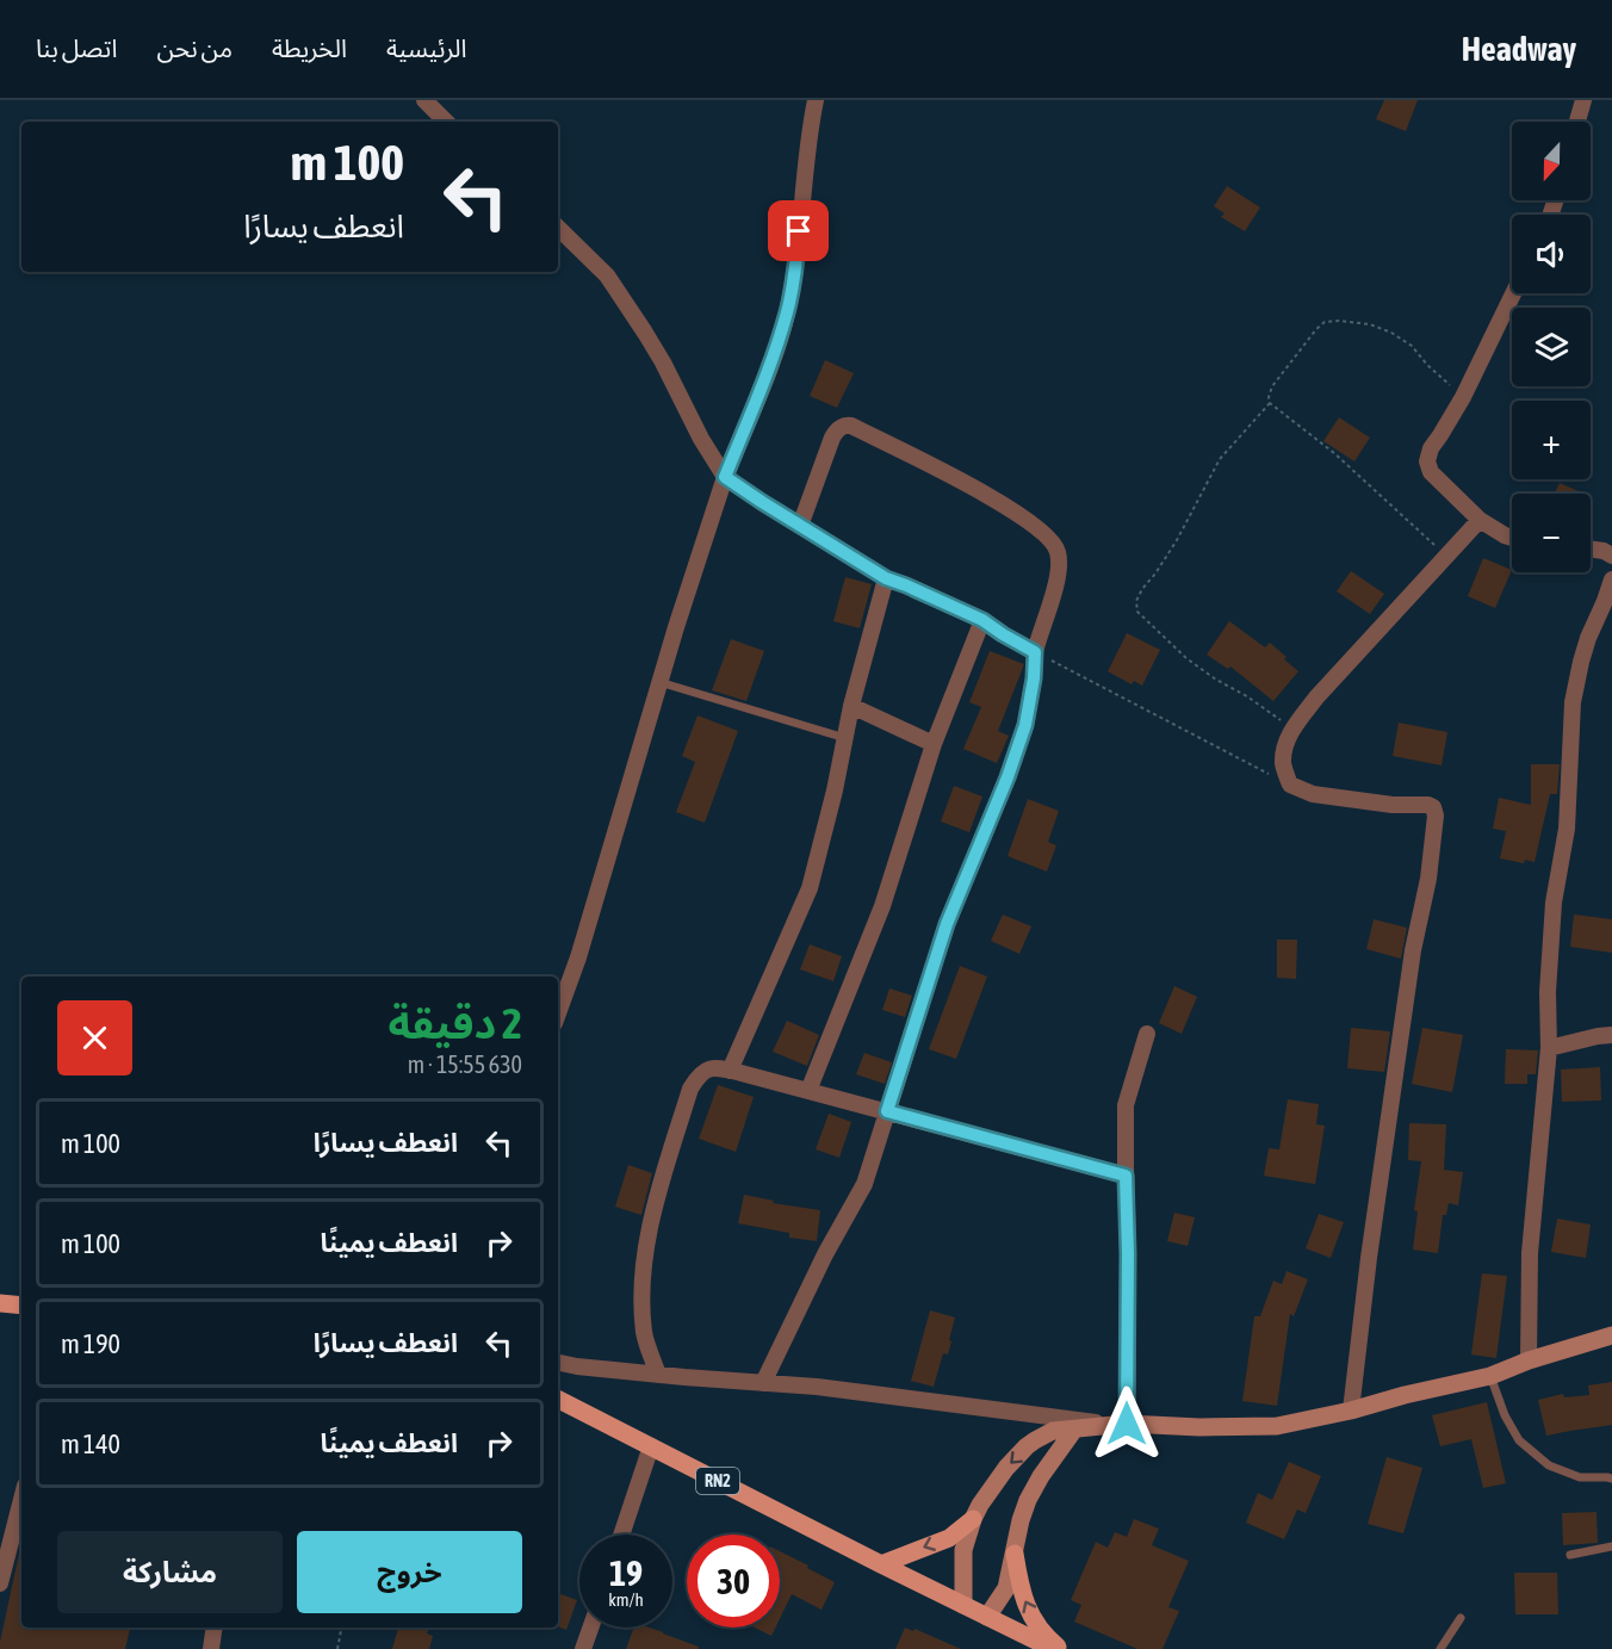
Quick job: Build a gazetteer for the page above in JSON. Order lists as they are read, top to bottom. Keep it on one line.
{"streets":{"main road":["RN2"]},"north":"bottom","page":{"header":"Headway","nav":["الرئيسية","الخريطة","من نحن","اتصل بنا"],"map_buttons":["+","−"],"turn":["100 m","انعطف يسارًا"],"heading":["2 دقيقة","630 m · 15:55"],"list":[{"name":"انعطف يسارًا","value":"100 m"},{"name":"انعطف يمينًا","value":"100 m"},{"name":"انعطف يسارًا","value":"190 m"},{"name":"انعطف يمينًا","value":"140 m"}],"buttons":["خروج","مشاركة"],"speed":"19 km/h","limit":"30"}}
